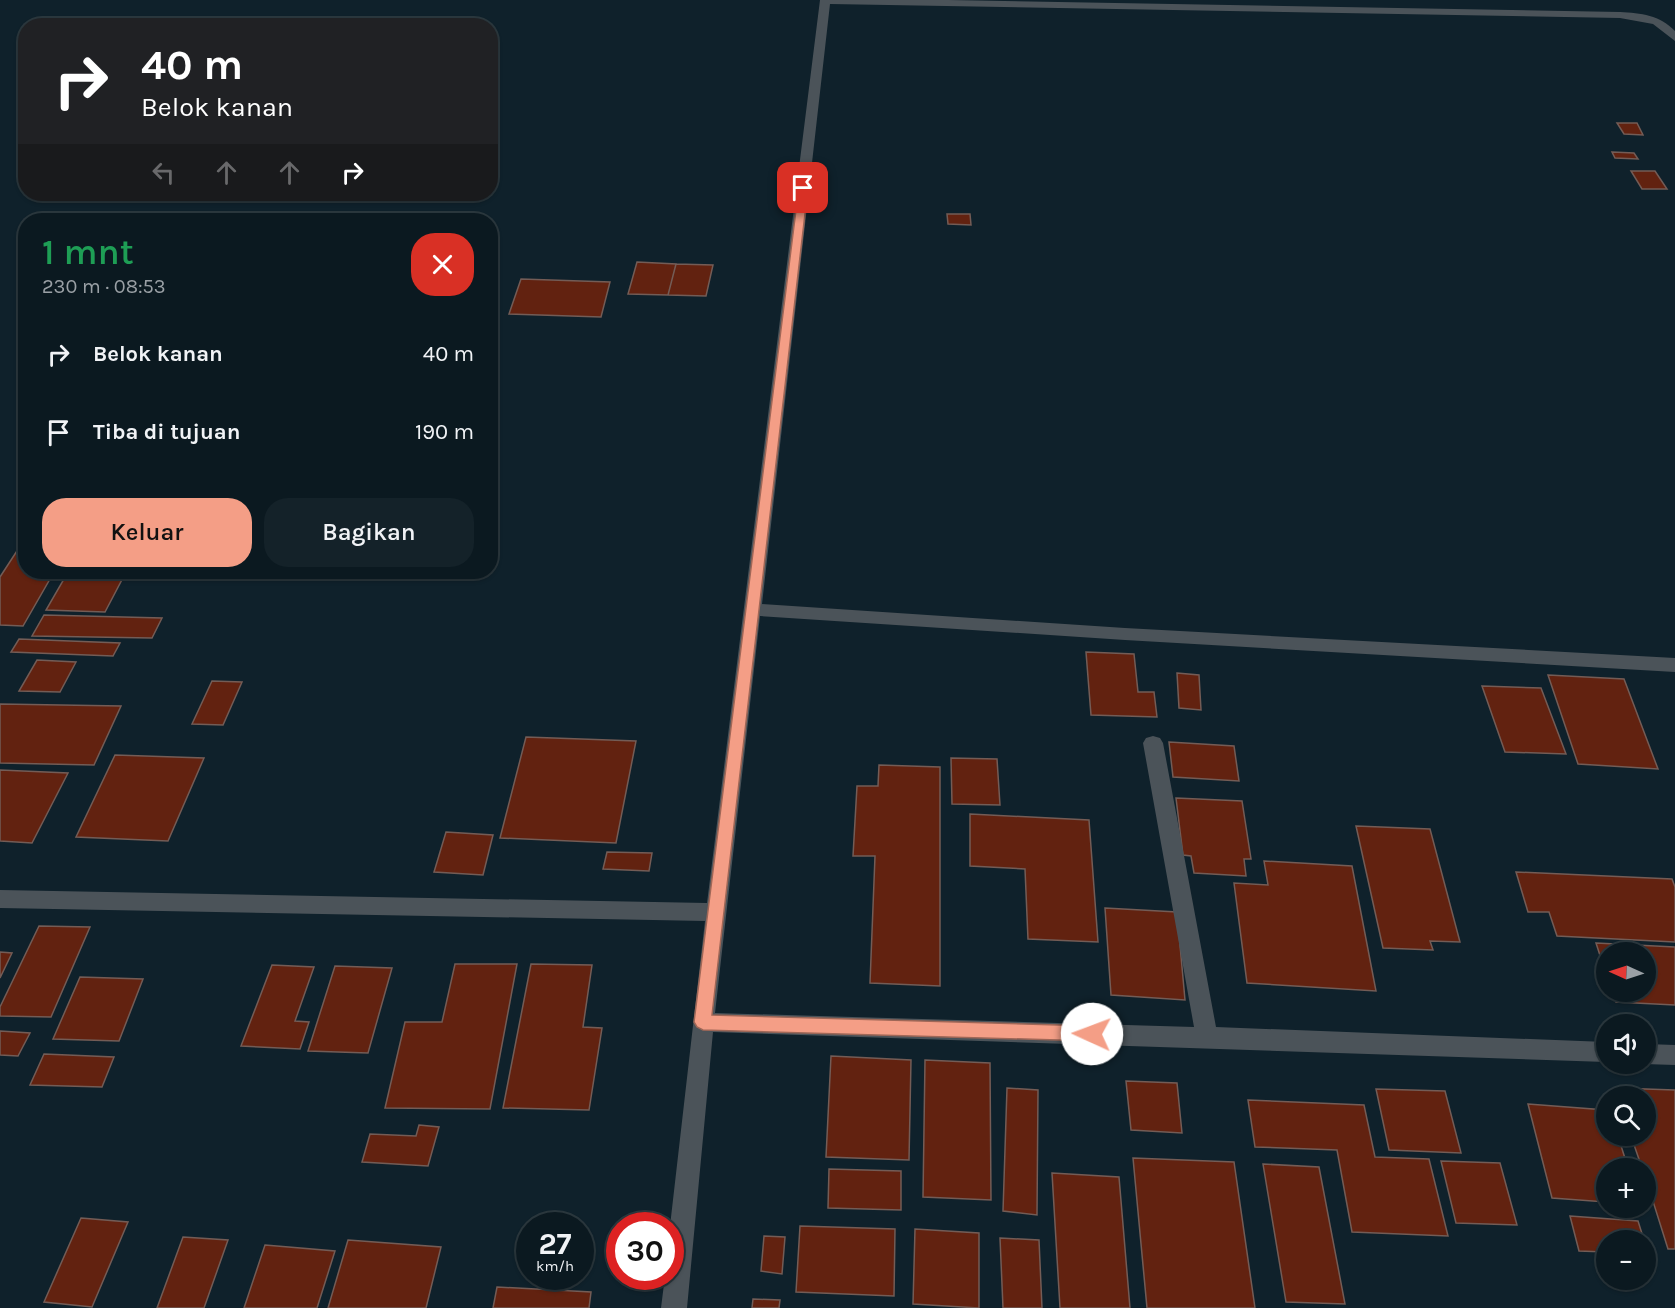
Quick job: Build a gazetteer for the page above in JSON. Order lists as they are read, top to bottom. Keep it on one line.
{"north":"left","page":{"turn":["40 m","Belok kanan"],"heading":["1 mnt","230 m · 08:53"],"list":[{"name":"Belok kanan","value":"40 m"},{"name":"Tiba di tujuan","value":"190 m"}],"buttons":["Keluar","Bagikan"],"map_buttons":["+","−"],"speed":"27 km/h","limit":"30"}}
